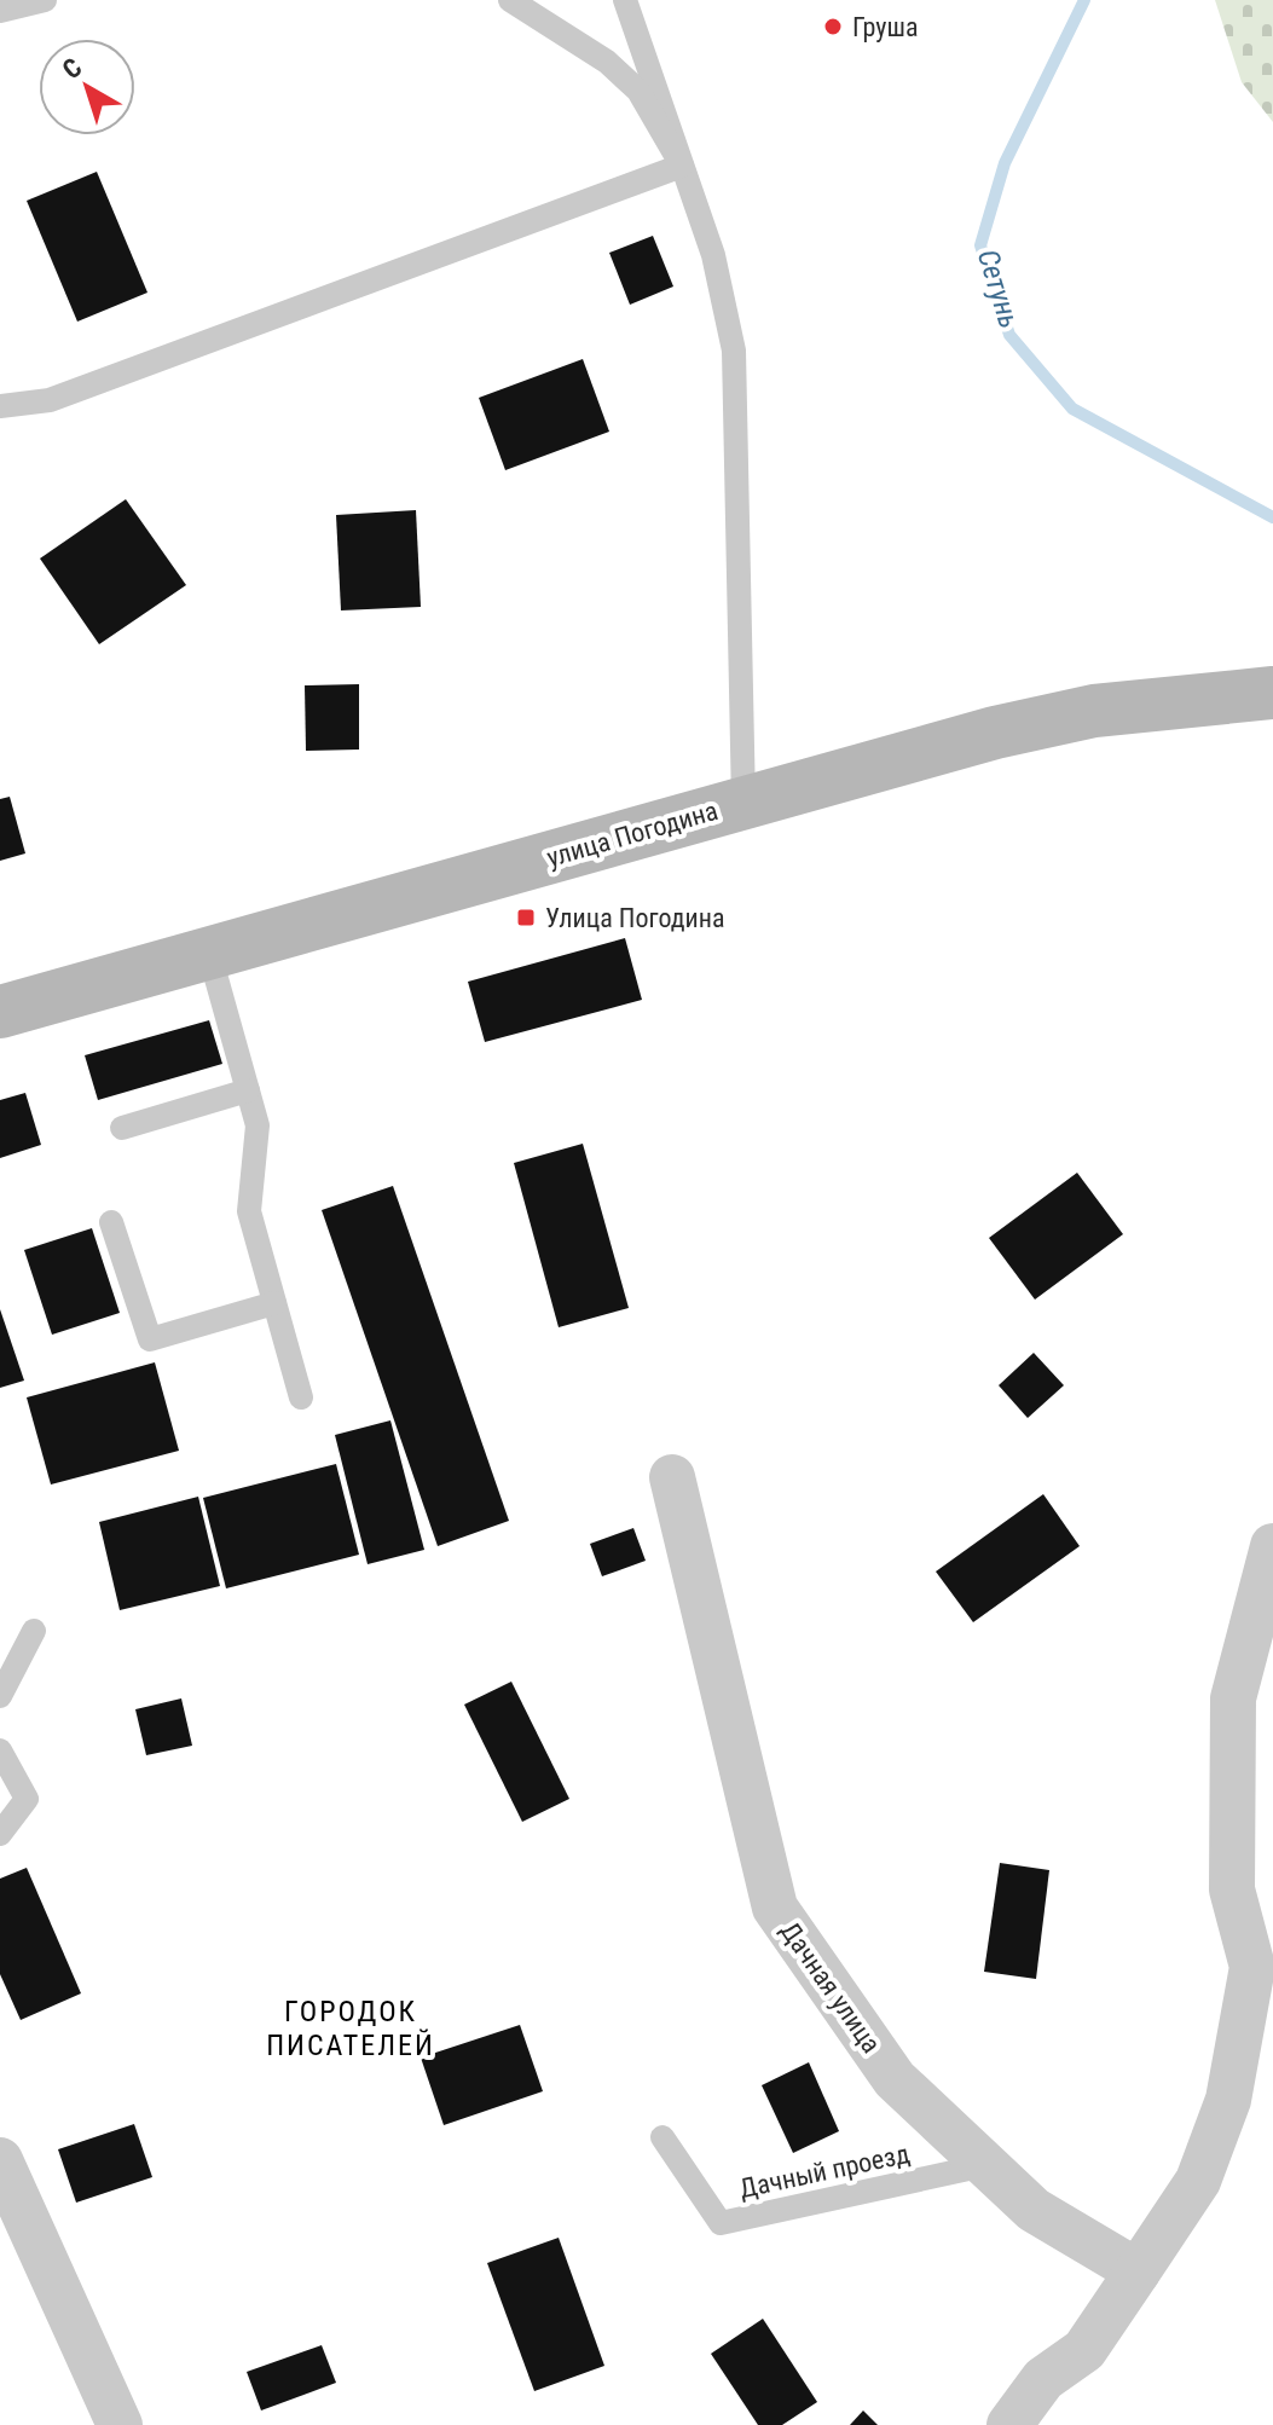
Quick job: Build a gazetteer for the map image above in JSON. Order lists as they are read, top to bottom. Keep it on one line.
{"streets":{"main road":["улица Погодина"],"street":["Дачная улица"],"lane":["Дачный проезд"]},"crossings":[["Дачная улица","Дачный проезд"]],"districts":["ГОРОДОК ПИСАТЕЛЕЙ"],"water":["Сетунь"],"places":{"other":["Груша"],"transit":["Улица Погодина"]},"north":"top left"}
